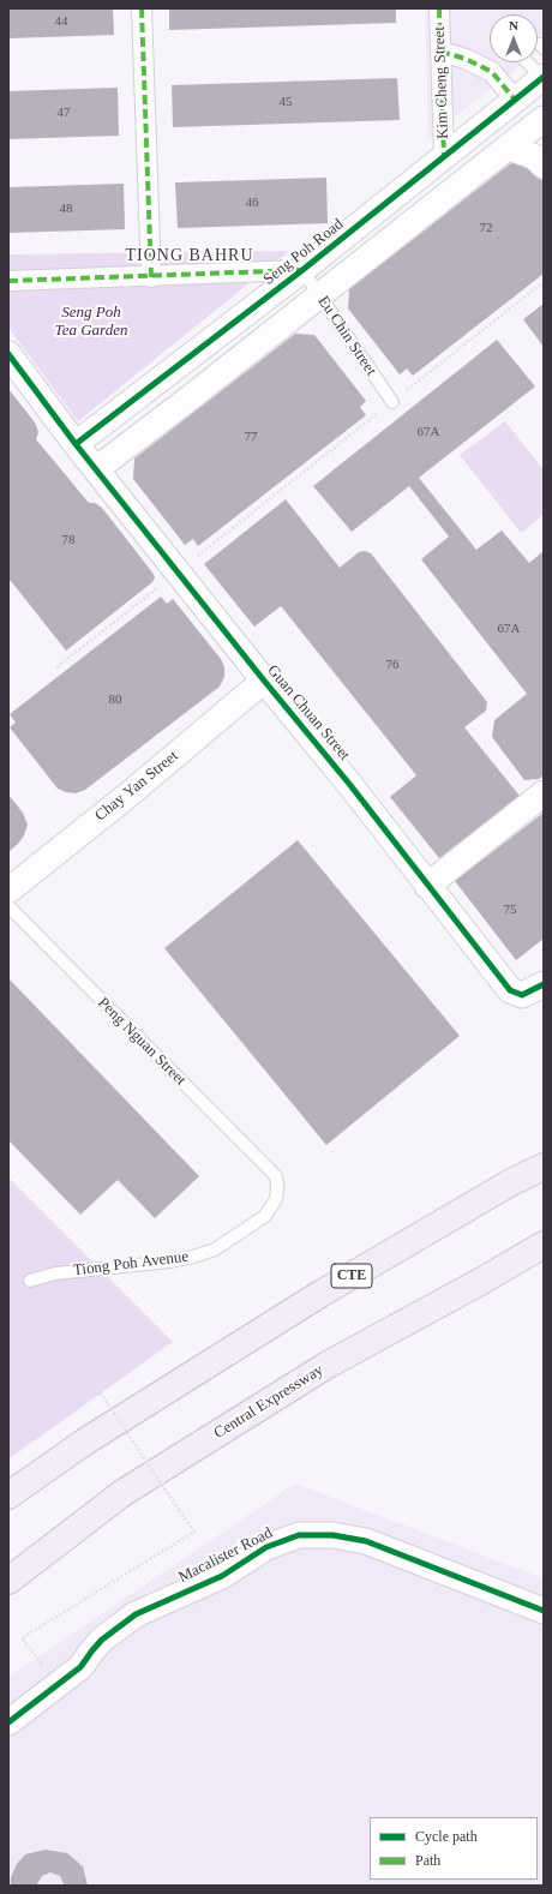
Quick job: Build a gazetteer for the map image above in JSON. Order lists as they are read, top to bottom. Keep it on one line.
{"streets":{"highway":["CTE","Central Expressway"],"street":["Kim Cheng Street","Seng Poh Road","Guan Chuan Street","Chay Yan Street","Macalister Road"],"lane":["Eu Chin Street","Peng Nguan Street","Tiong Poh Avenue"]},"crossings":[["Kim Cheng Street","Seng Poh Road"],["Seng Poh Road","Eu Chin Street"],["Seng Poh Road","Guan Chuan Street"],["Guan Chuan Street","Chay Yan Street"],["Peng Nguan Street","Tiong Poh Avenue"]],"districts":["TIONG BAHRU"],"parks":["Seng Poh Tea Garden"],"house_numbers":["44","45","47","46","48","72","67A","77","78","67A","76","80","75"],"legend":["Cycle path","Path"],"north":"top"}
